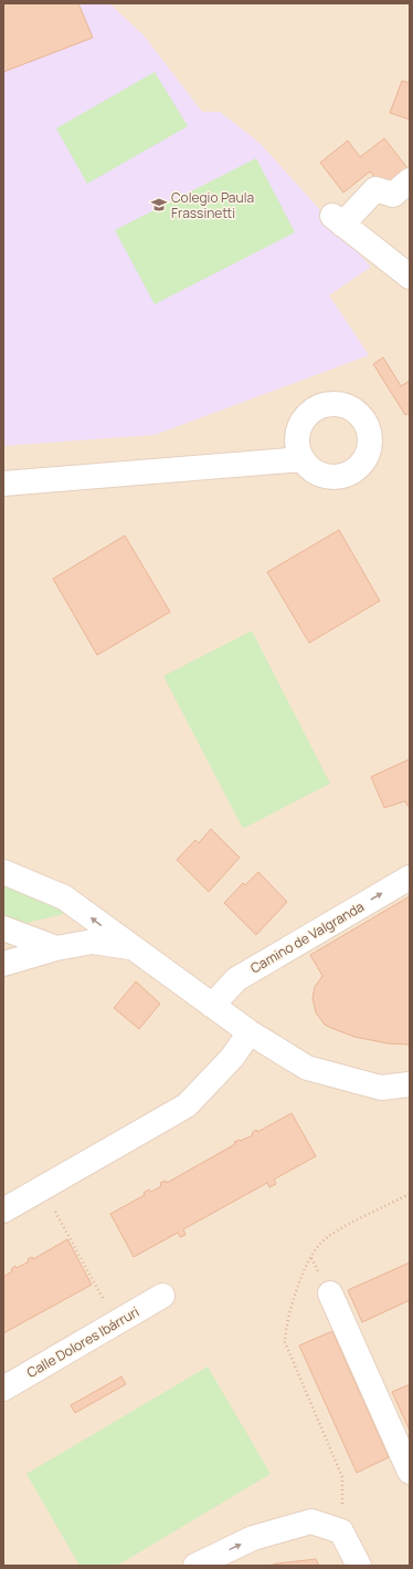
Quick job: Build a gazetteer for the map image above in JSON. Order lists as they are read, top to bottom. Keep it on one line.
{"streets":{"street":["Camino de Valgranda","Calle Dolores Ibárruri"]},"one_way":["Camino de Valgranda"],"places":{"school or university":["Colegio Paula Frassinetti"]}}
